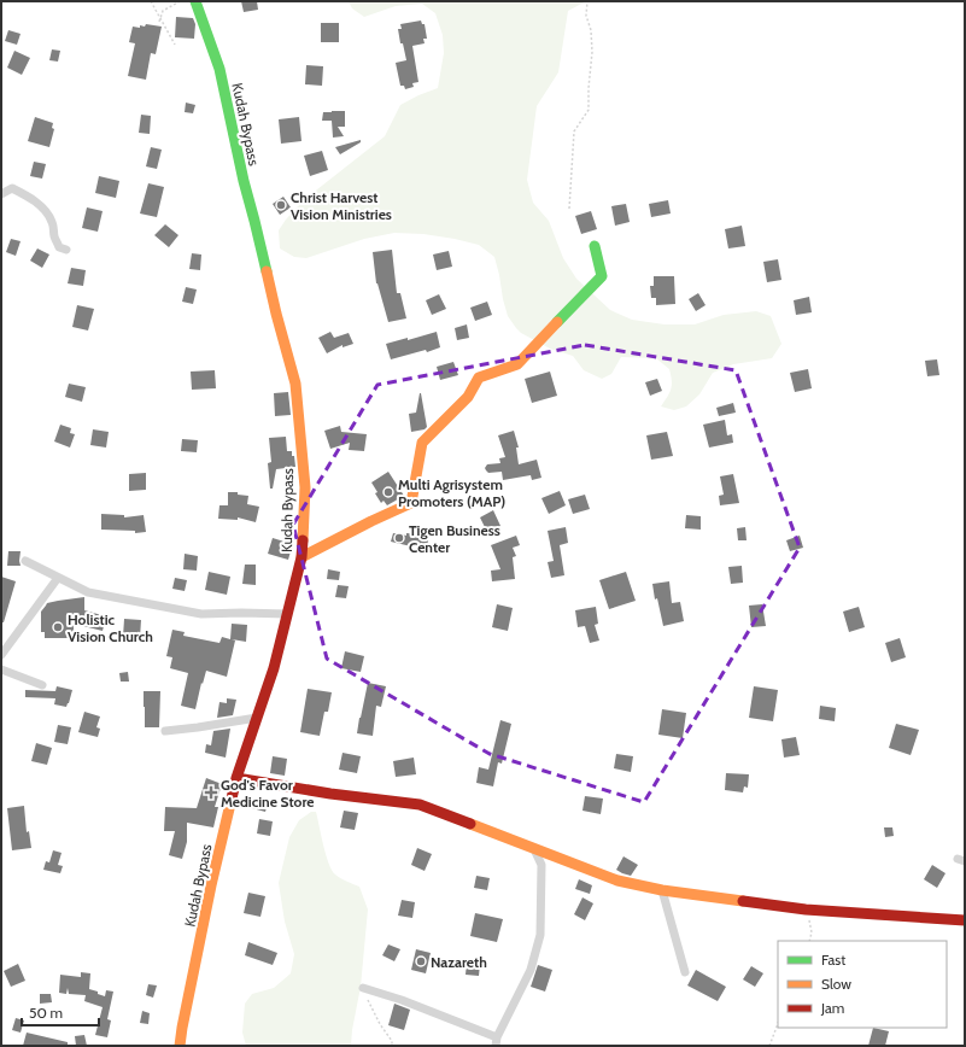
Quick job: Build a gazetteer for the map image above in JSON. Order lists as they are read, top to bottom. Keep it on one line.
{"streets":{"street":["Kudah Bypass"]},"places":{"other":["Christ Harvest Vision Ministries","Multi Agrisystem Promoters (MAP)","Tigen Business Center","Holistic Vision Church","Nazareth"],"health":["God's Favor Medicine Store"]},"legend":["Fast","Slow","Jam"],"scale_bar":"50 m"}
